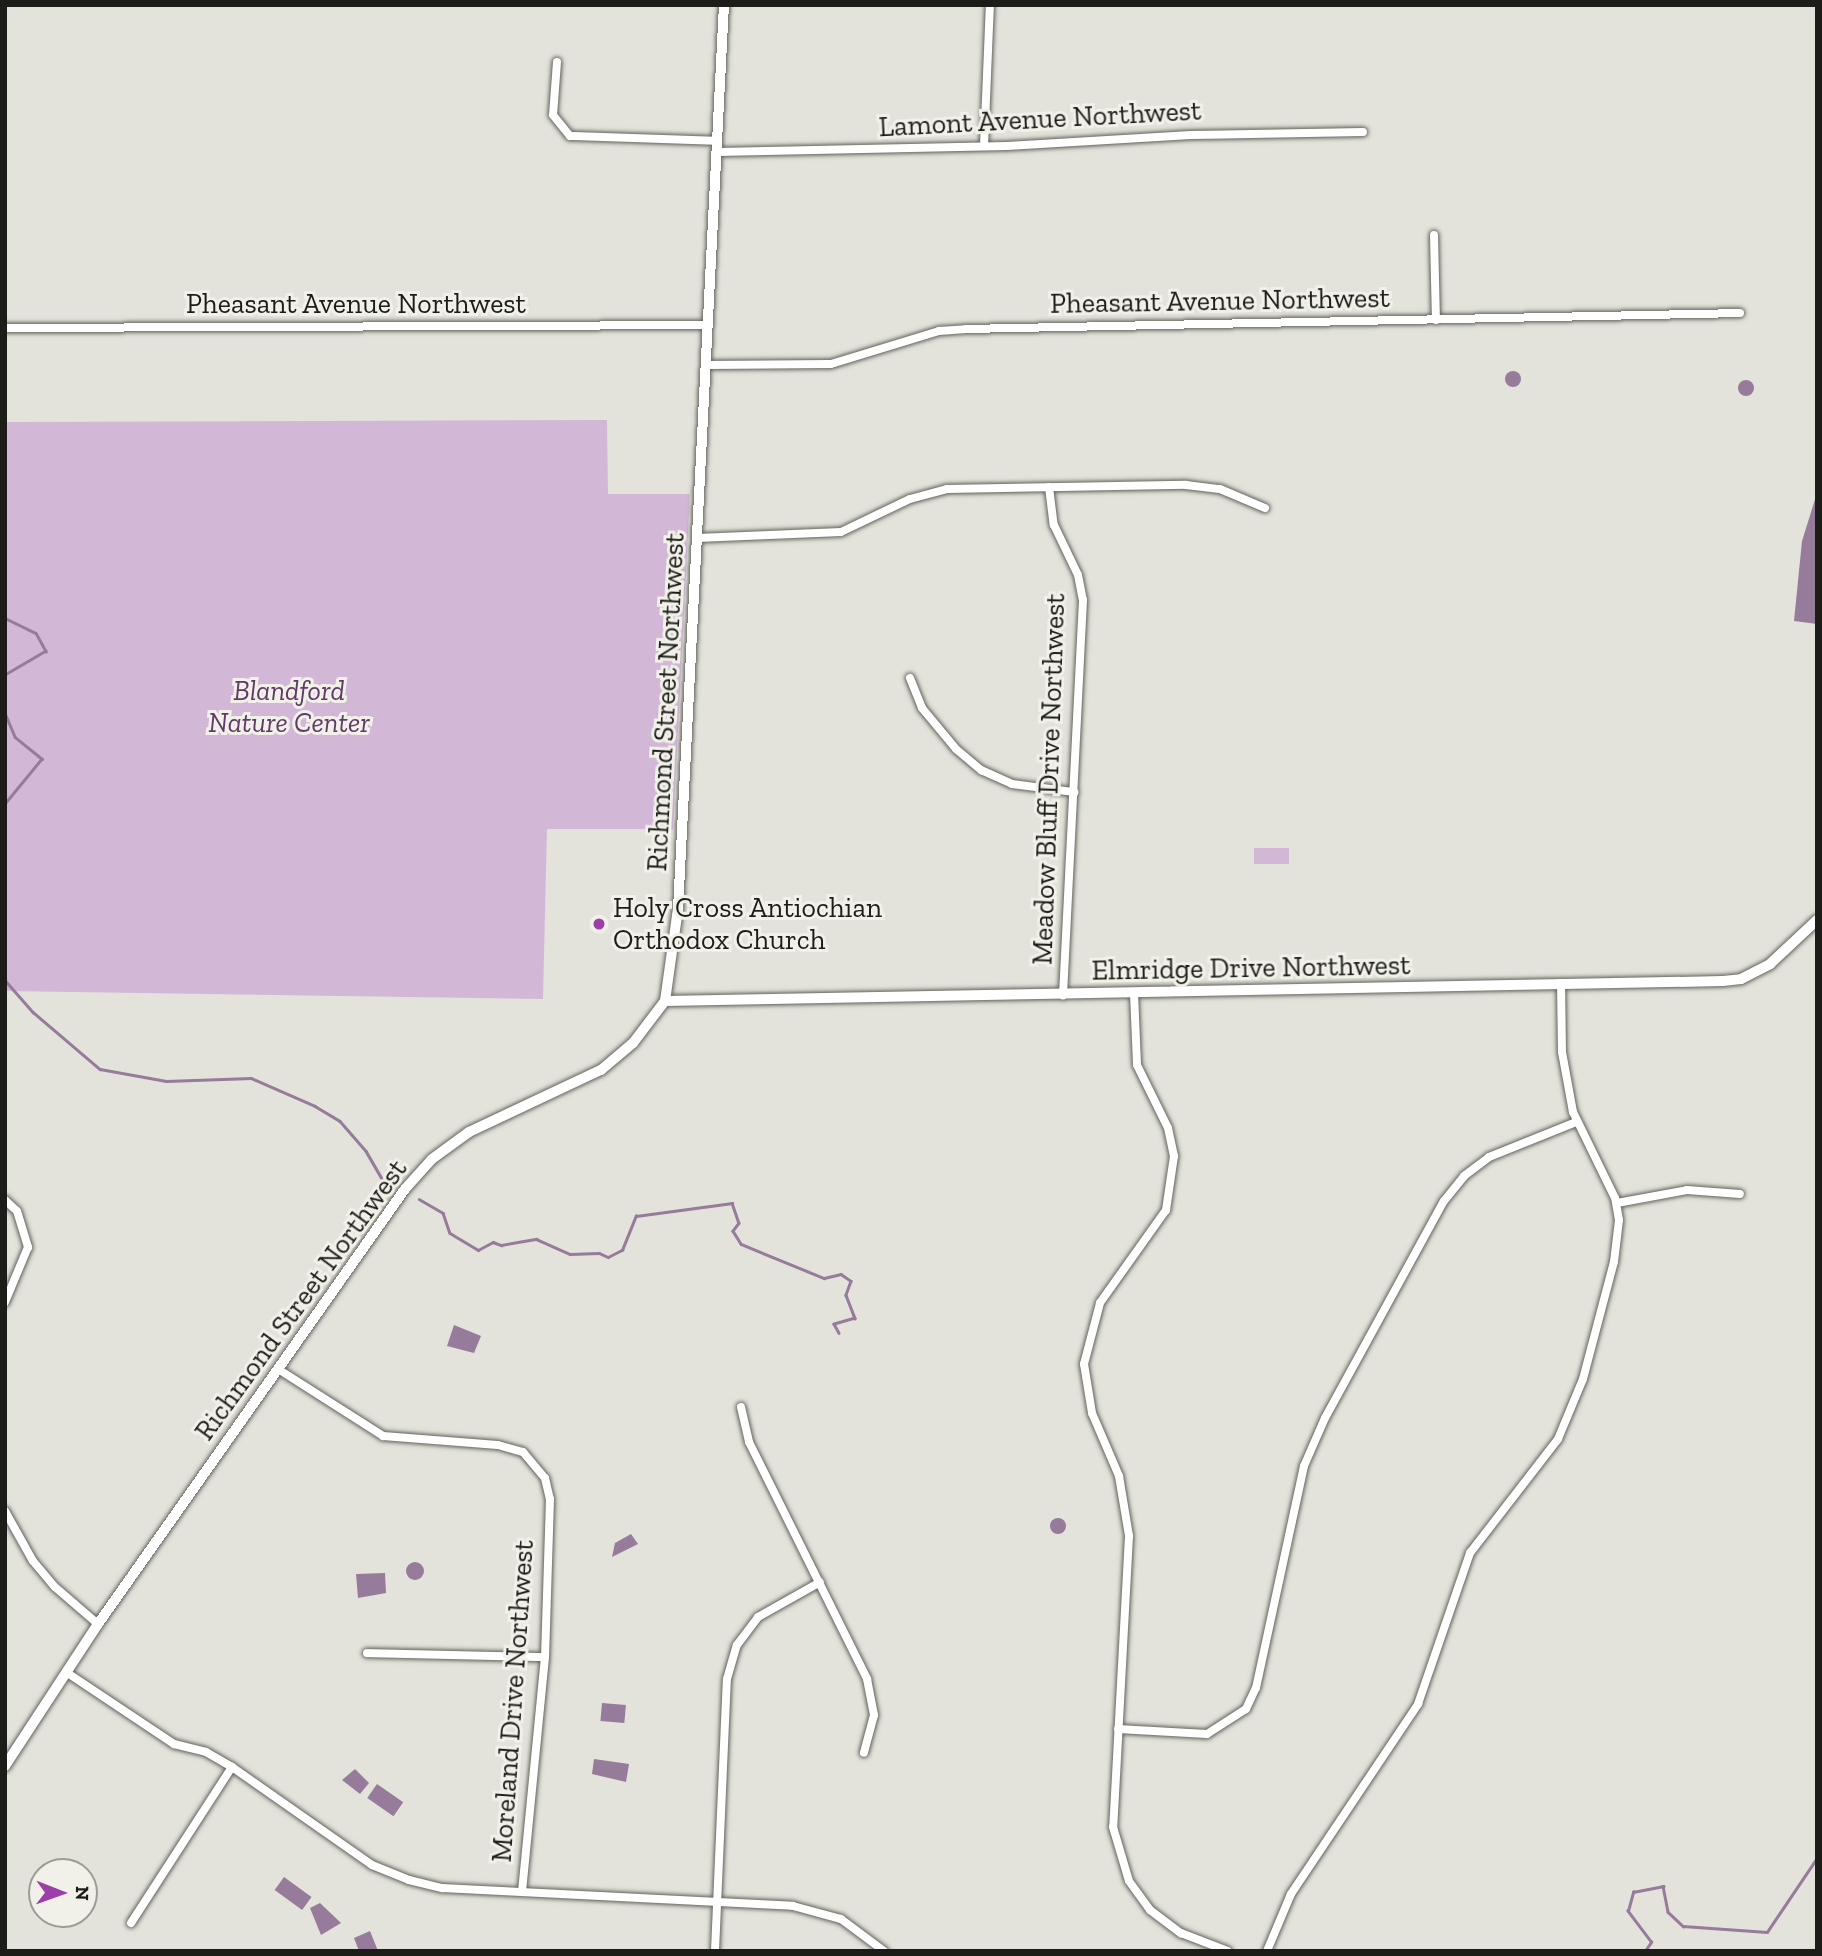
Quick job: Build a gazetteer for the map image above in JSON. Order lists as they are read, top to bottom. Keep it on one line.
{"streets":{"street":["Lamont Avenue Northwest","Pheasant Avenue Northwest","Richmond Street Northwest","Meadow Bluff Drive Northwest","Elmridge Drive Northwest","Moreland Drive Northwest"]},"crossings":[["Lamont Avenue Northwest","Richmond Street Northwest"],["Pheasant Avenue Northwest","Richmond Street Northwest"],["Richmond Street Northwest","Elmridge Drive Northwest"],["Richmond Street Northwest","Moreland Drive Northwest"],["Meadow Bluff Drive Northwest","Elmridge Drive Northwest"]],"parks":["Blandford Nature Center"],"places":["Holy Cross Antiochian Orthodox Church"],"north":"right"}
